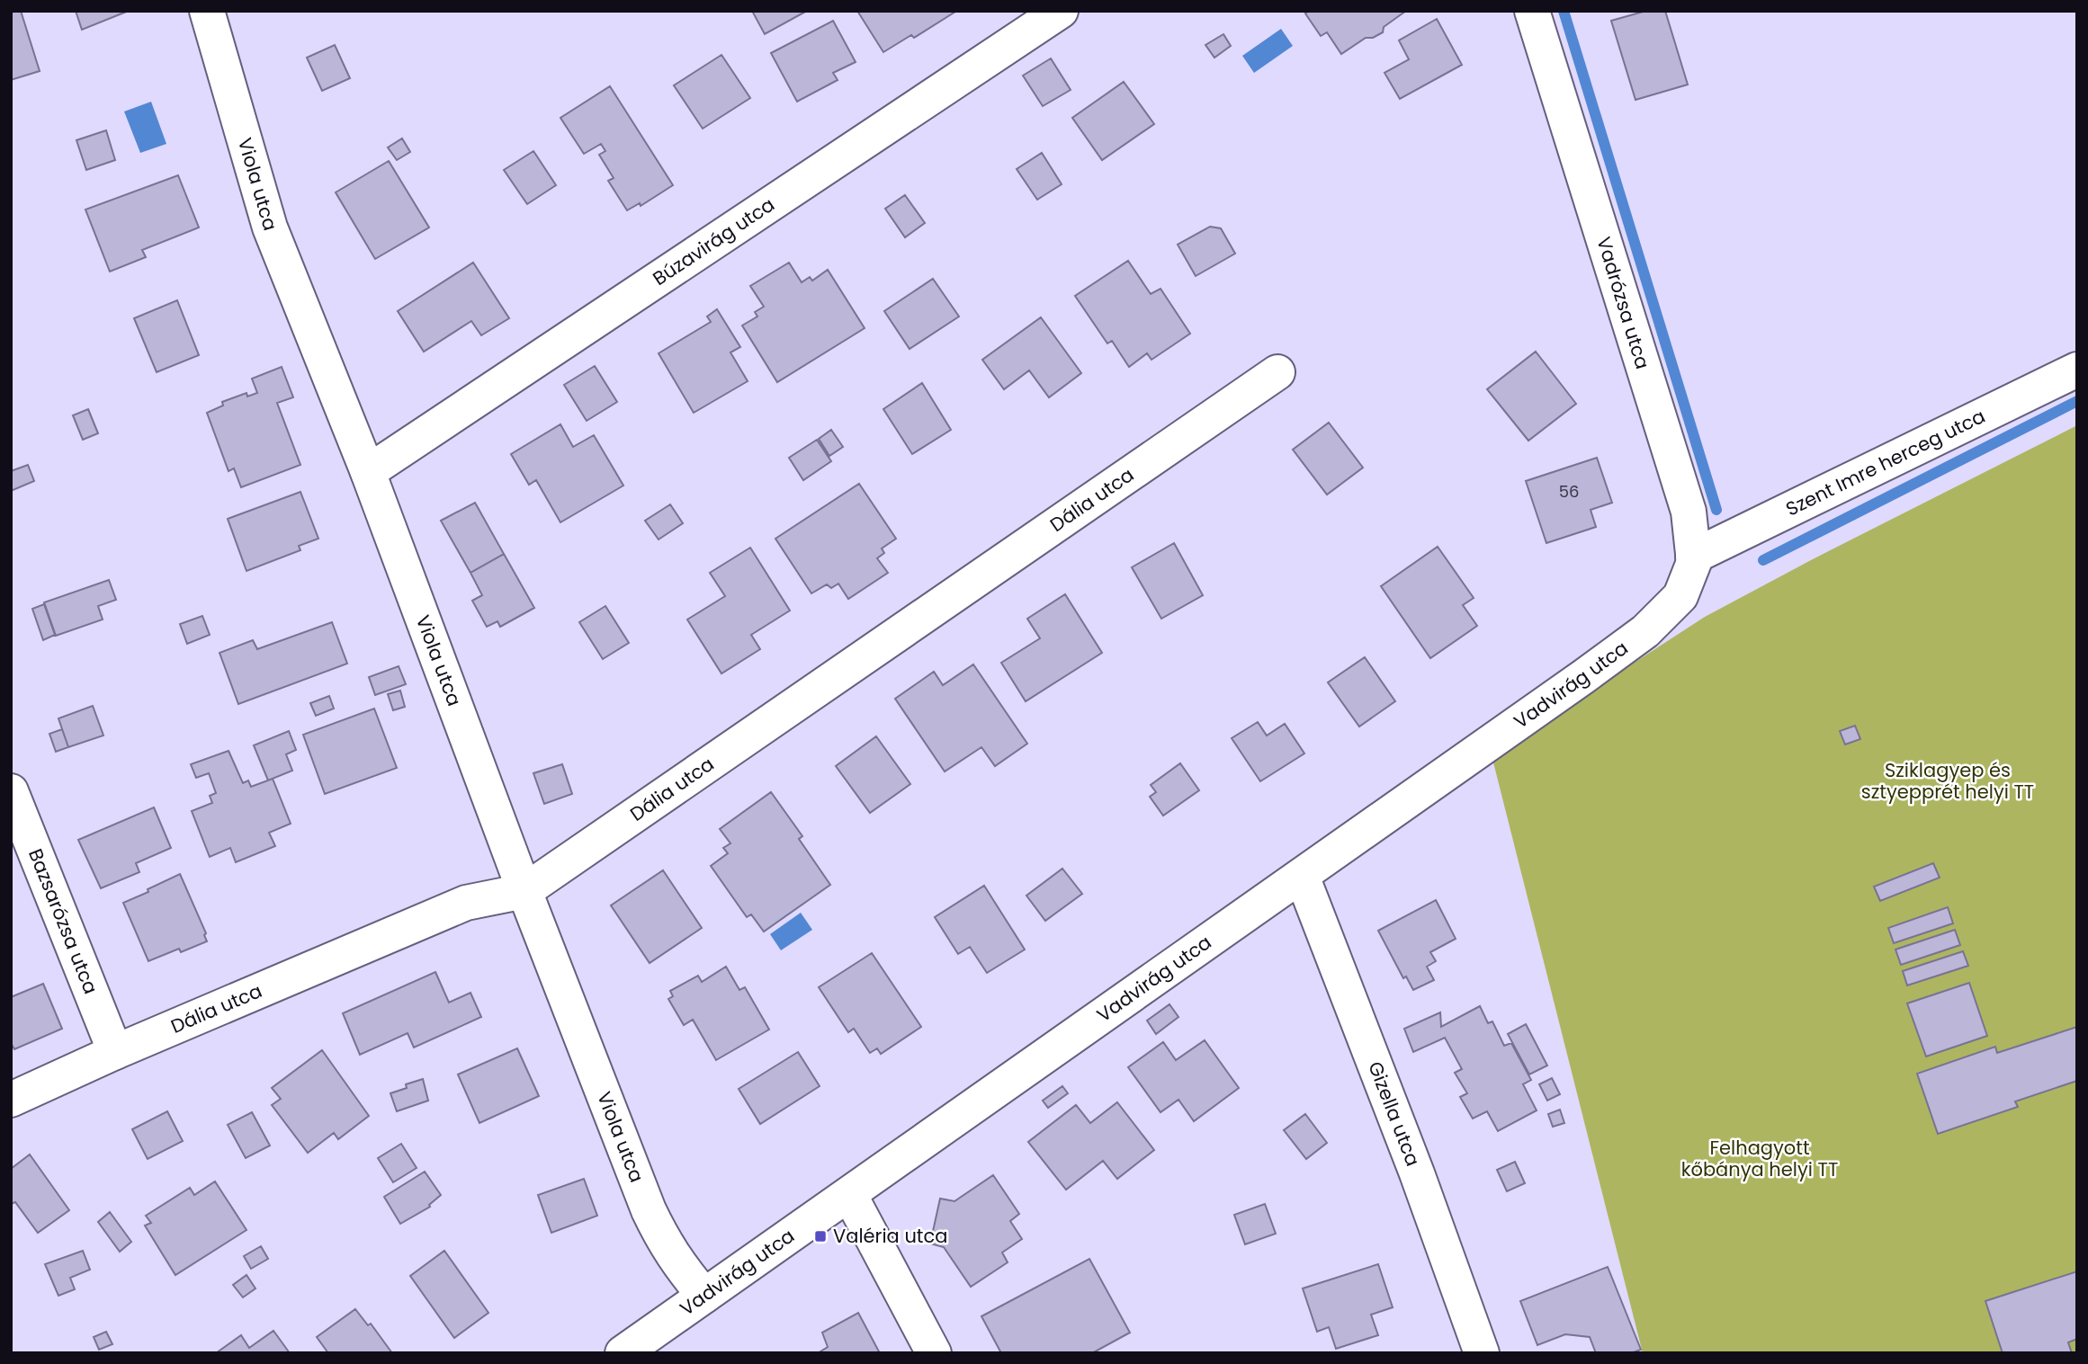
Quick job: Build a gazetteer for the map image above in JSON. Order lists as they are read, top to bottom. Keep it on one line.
{"streets":{"street":["Viola utca","Búzavirág utca","Vadrózsa utca","Szent Imre herceg utca","Dália utca","Vadvirág utca","Bazsarózsa utca","Gizella utca"]},"crossings":[["Viola utca","Búzavirág utca"],["Viola utca","Dália utca"],["Viola utca","Vadvirág utca"],["Vadrózsa utca","Szent Imre herceg utca"],["Vadrózsa utca","Vadvirág utca"],["Dália utca","Bazsarózsa utca"],["Vadvirág utca","Gizella utca"]],"parks":["Sziklagyep és sztyepprét helyi TT","Felhagyott kőbánya helyi TT"],"places":{"transit":["Valéria utca"]},"house_numbers":["56"]}
